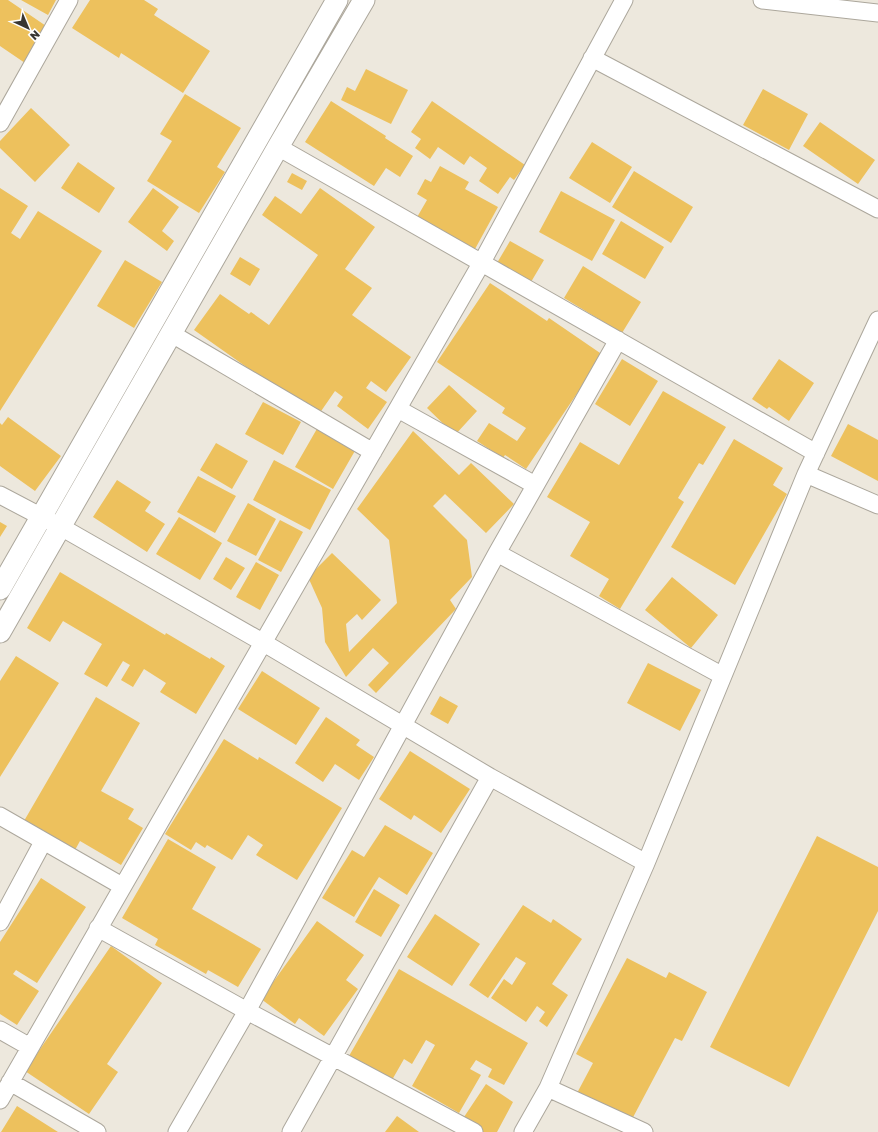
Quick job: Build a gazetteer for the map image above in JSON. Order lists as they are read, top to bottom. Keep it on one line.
{"north":"bottom right"}
